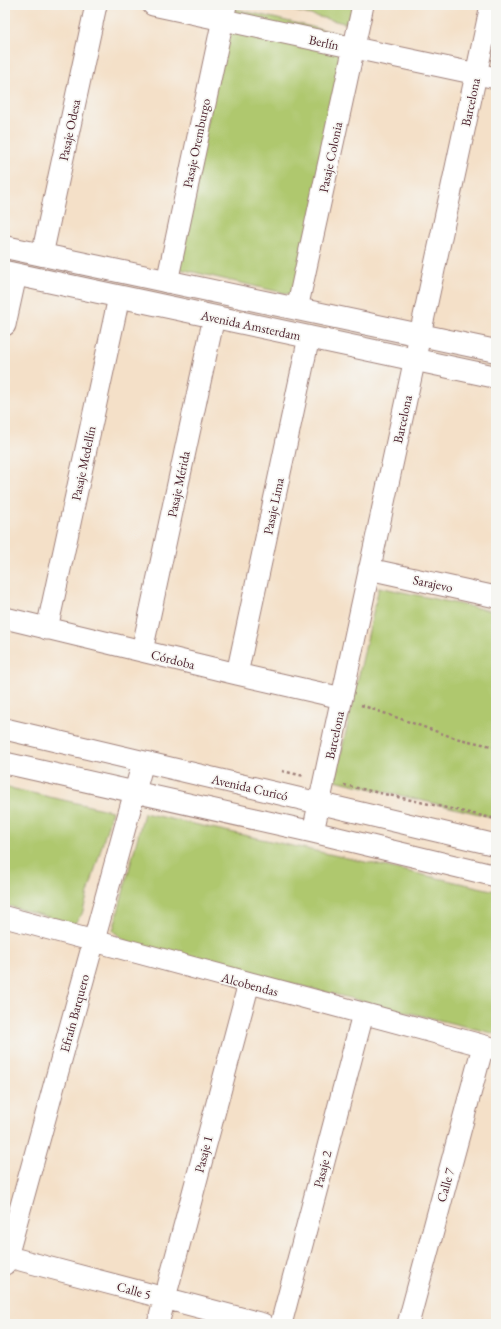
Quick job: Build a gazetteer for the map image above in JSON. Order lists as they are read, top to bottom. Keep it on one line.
{"streets":{"street":["Berlín","Barcelona","Pasaje Odesa","Pasaje Oremburgo","Pasaje Colonia","Avenida Amsterdam","Pasaje Medellín","Pasaje Mérida","Pasaje Lima","Sarajevo","Córdoba","Avenida Curicó","Alcobendas","Efraín Barquero","Pasaje 1","Pasaje 2","Calle 7","Calle 5"]},"crossings":[["Berlín","Barcelona"],["Berlín","Pasaje Oremburgo"],["Berlín","Pasaje Colonia"],["Barcelona","Avenida Amsterdam"],["Barcelona","Sarajevo"],["Barcelona","Córdoba"],["Barcelona","Avenida Curicó"],["Pasaje Odesa","Avenida Amsterdam"],["Pasaje Oremburgo","Avenida Amsterdam"],["Pasaje Colonia","Avenida Amsterdam"],["Avenida Amsterdam","Pasaje Medellín"],["Avenida Amsterdam","Pasaje Mérida"],["Avenida Amsterdam","Pasaje Lima"],["Pasaje Medellín","Córdoba"],["Pasaje Mérida","Córdoba"],["Pasaje Lima","Córdoba"],["Avenida Curicó","Efraín Barquero"],["Alcobendas","Efraín Barquero"],["Alcobendas","Pasaje 1"],["Alcobendas","Pasaje 2"],["Alcobendas","Calle 7"],["Efraín Barquero","Calle 5"],["Pasaje 1","Calle 5"]]}
